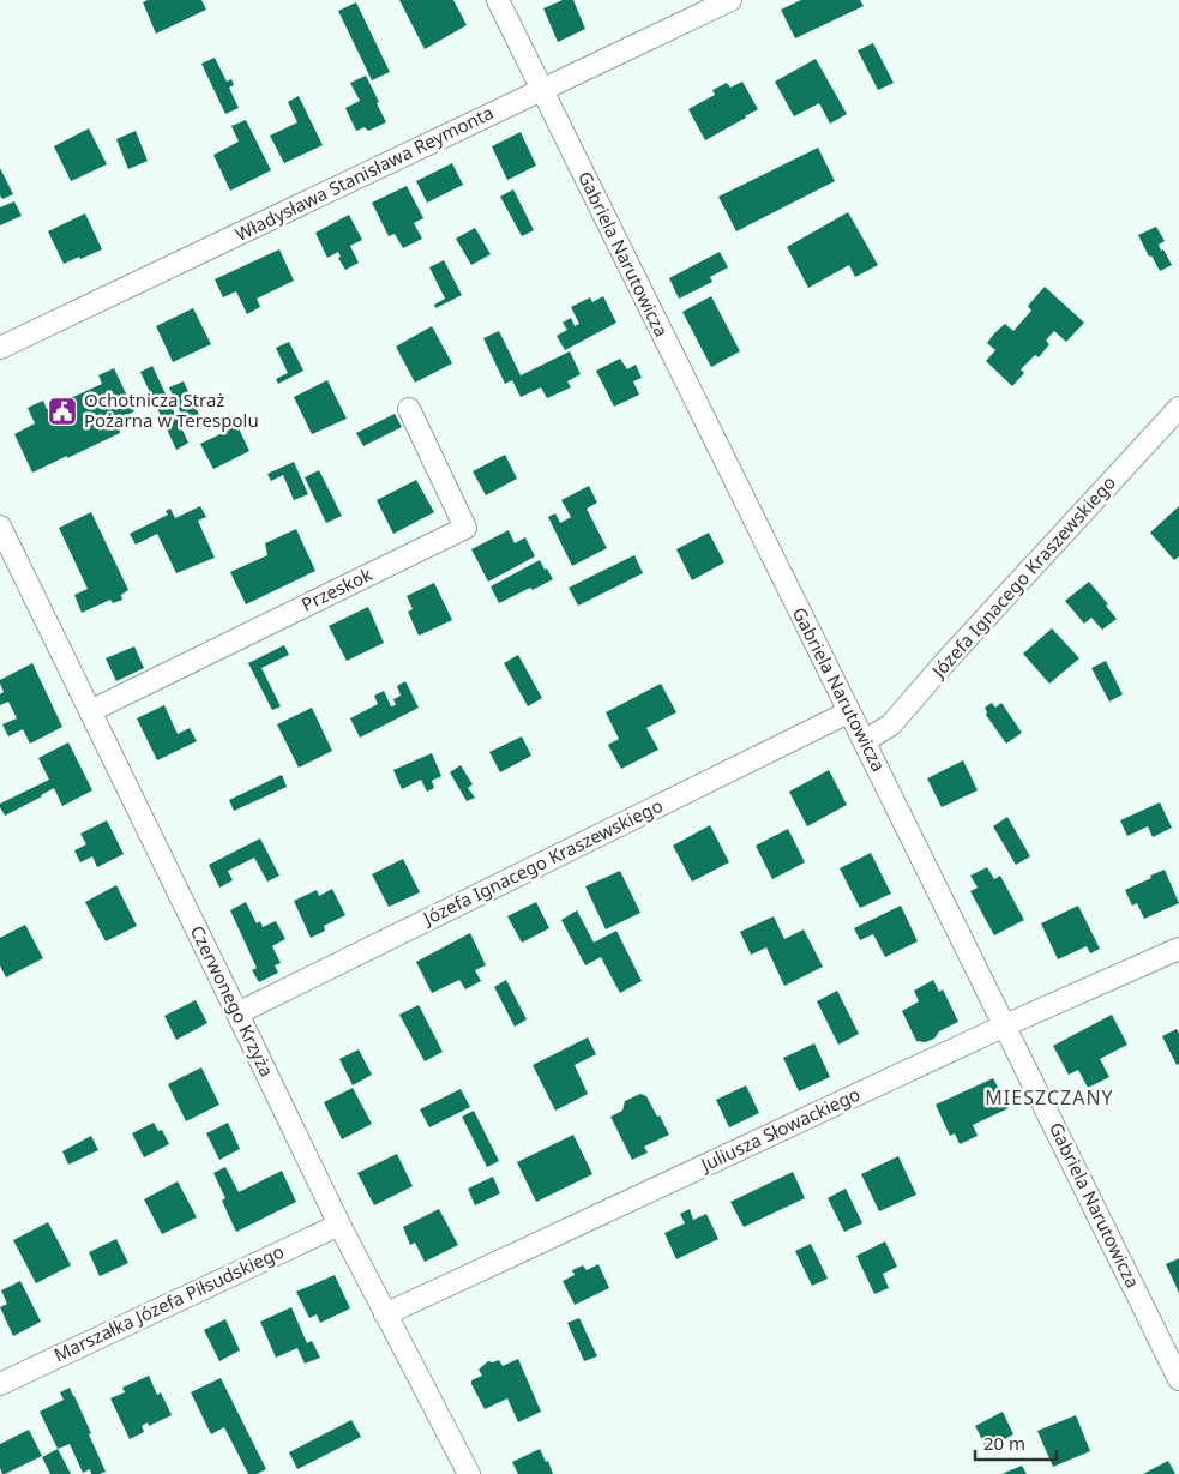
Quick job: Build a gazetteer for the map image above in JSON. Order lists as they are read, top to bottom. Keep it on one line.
{"streets":{"street":["Władysława Stanisława Reymonta","Gabriela Narutowicza","Józefa Ignacego Kraszewskiego","Przeskok","Czerwonego Krzyża","Juliusza Słowackiego","Marszałka Józefa Piłsudskiego"]},"crossings":[["Władysława Stanisława Reymonta","Gabriela Narutowicza"],["Gabriela Narutowicza","Józefa Ignacego Kraszewskiego"],["Gabriela Narutowicza","Juliusza Słowackiego"],["Józefa Ignacego Kraszewskiego","Czerwonego Krzyża"],["Przeskok","Czerwonego Krzyża"],["Czerwonego Krzyża","Juliusza Słowackiego"],["Czerwonego Krzyża","Marszałka Józefa Piłsudskiego"]],"districts":["MIESZCZANY"],"places":{"public building":["Ochotnicza Straż Pożarna w Terespolu"]},"scale_bar":"20 m"}
